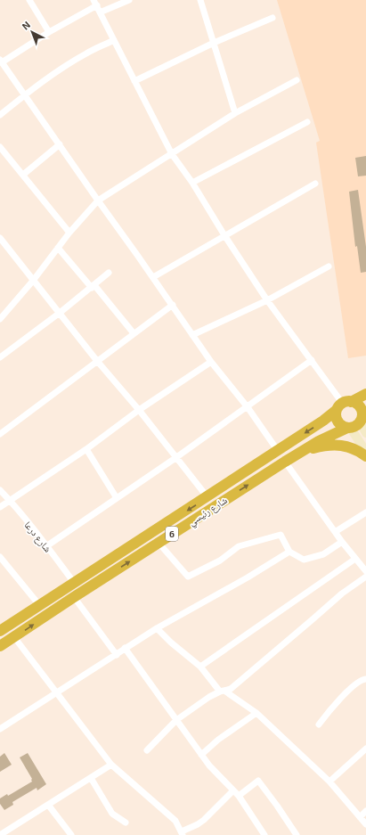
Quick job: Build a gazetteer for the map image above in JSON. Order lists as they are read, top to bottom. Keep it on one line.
{"streets":{"highway":["شارع رئيسي","6"],"street":["شارع درعا"]},"crossings":[["شارع رئيسي","شارع درعا"]],"north":"top left"}
